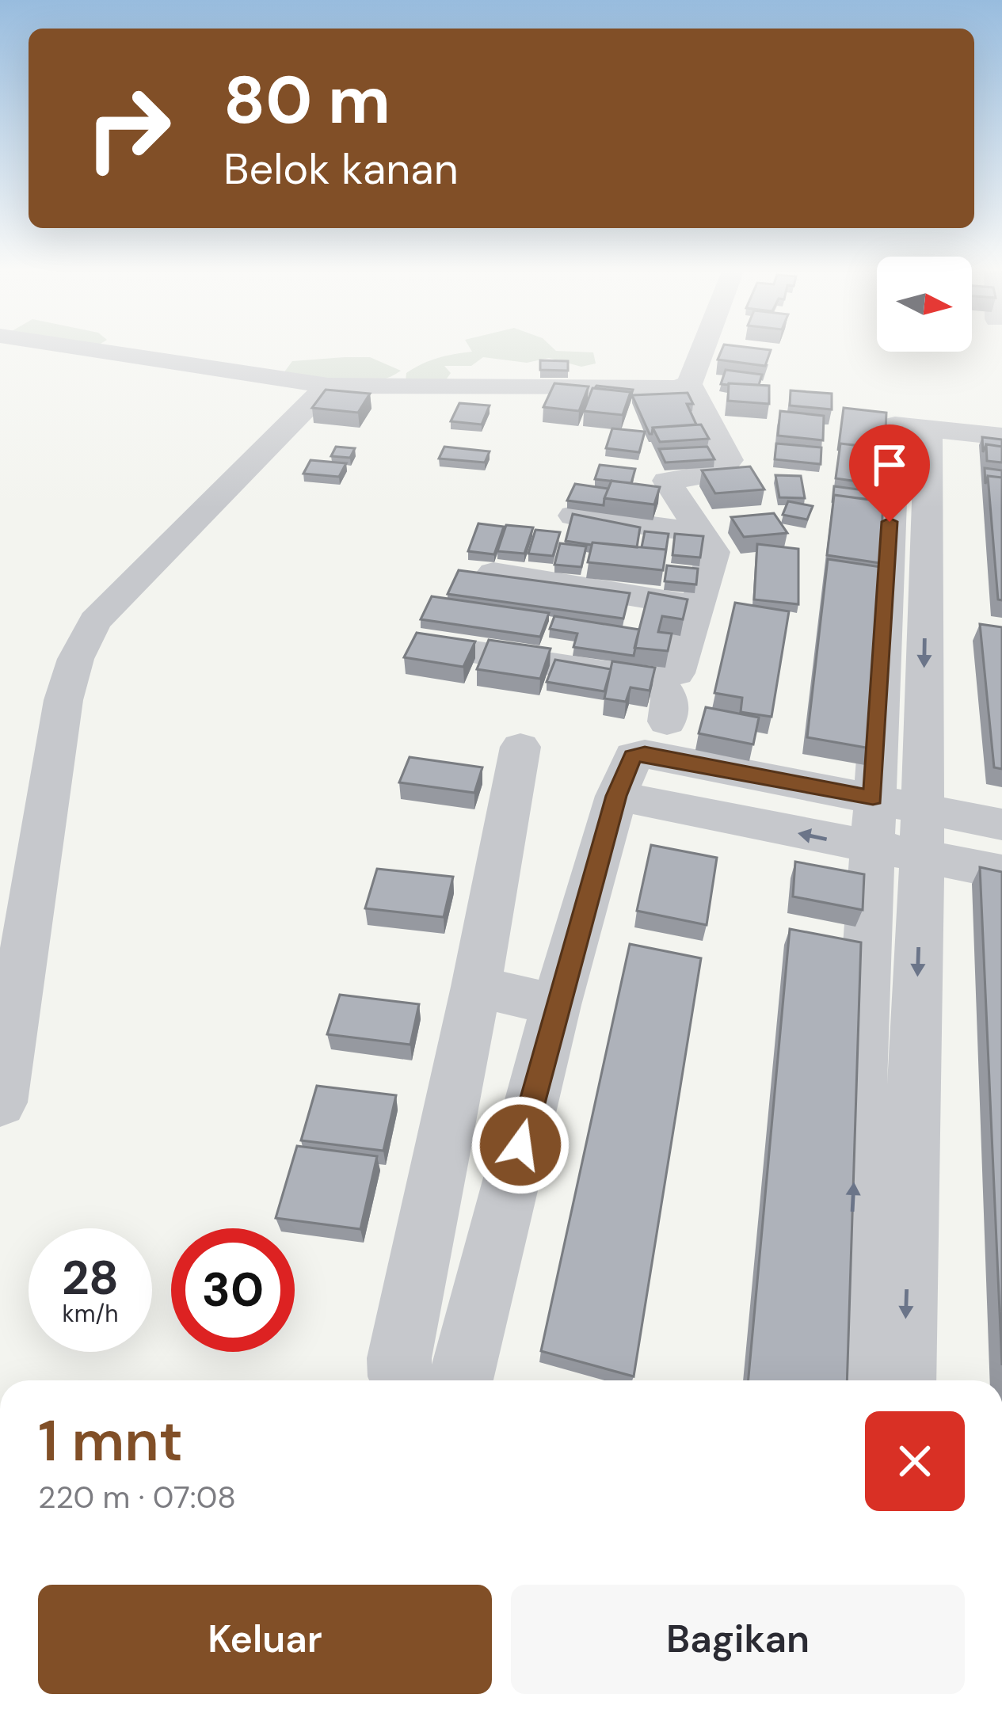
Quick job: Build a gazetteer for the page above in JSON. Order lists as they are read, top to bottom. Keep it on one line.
{"north":"right","page":{"turn":["80 m","Belok kanan"],"speed":"28 km/h","limit":"30","heading":["1 mnt","220 m · 07:08"],"buttons":["Keluar","Bagikan"]}}
